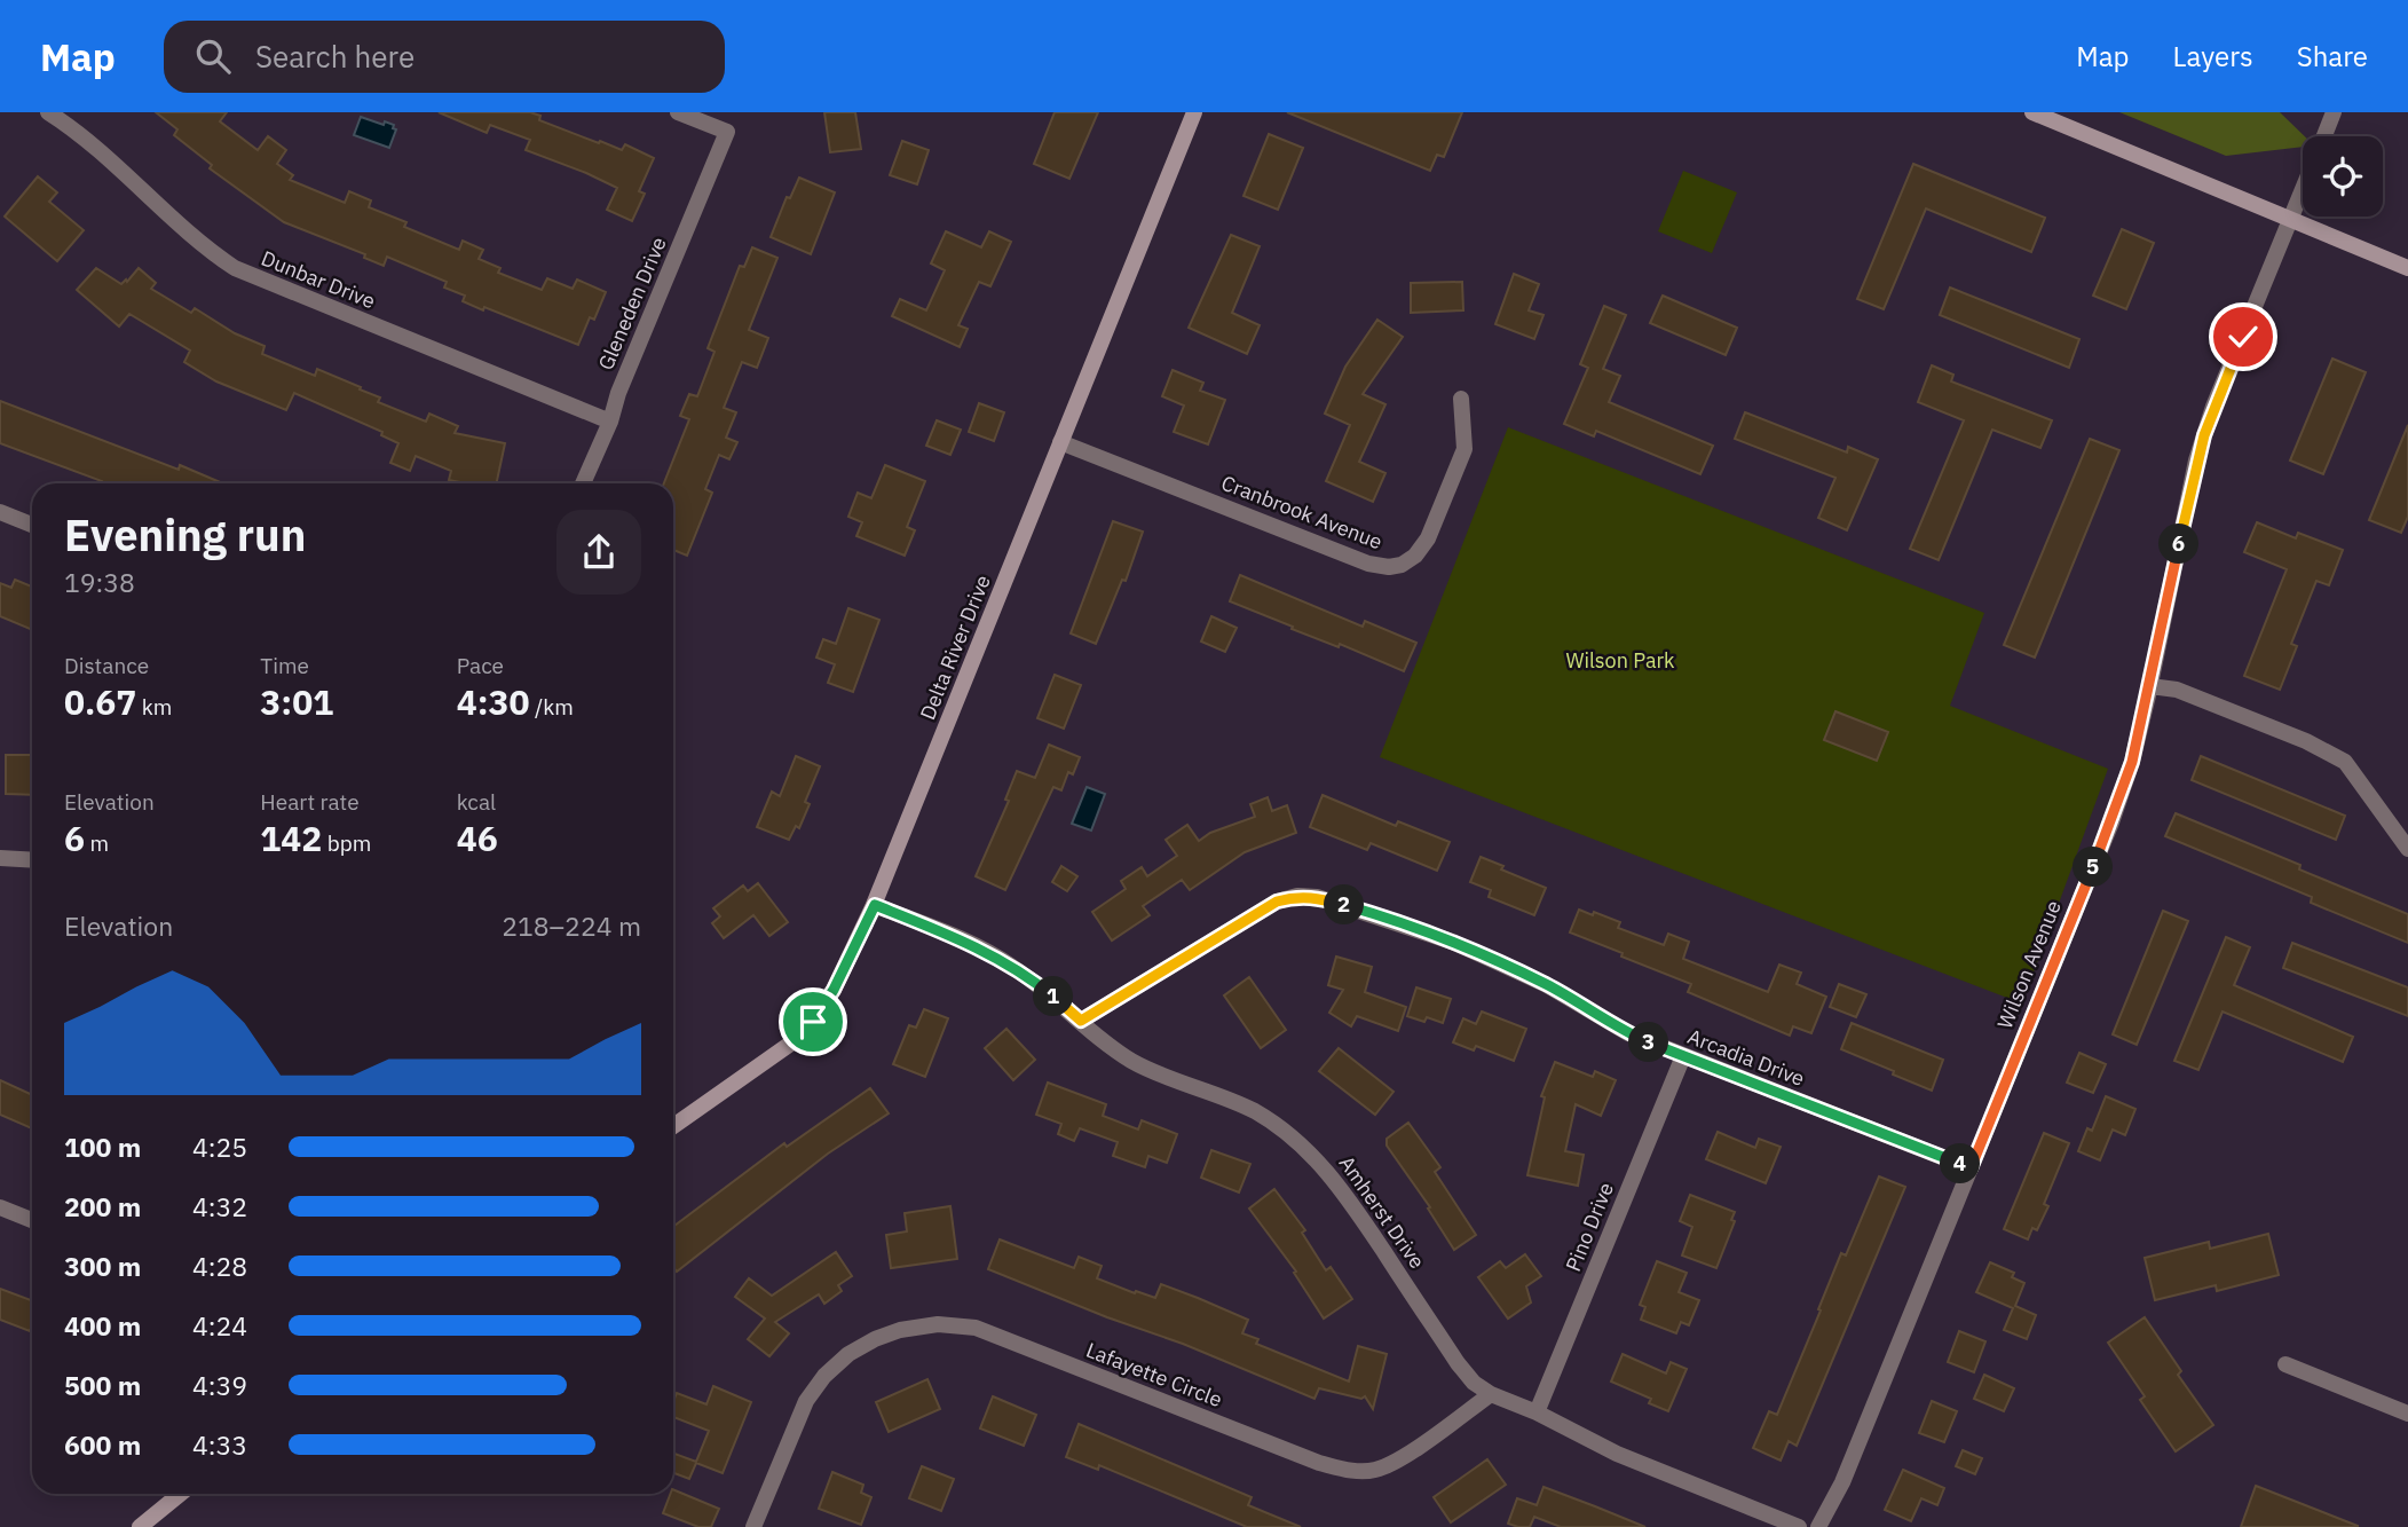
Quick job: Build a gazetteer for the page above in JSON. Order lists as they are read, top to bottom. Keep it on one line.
{"streets":{"street":["Dunbar Drive","Gleneden Drive","Cranbrook Avenue","Delta River Drive","Wilson Avenue","Arcadia Drive","Amherst Drive","Pino Drive","Lafayette Circle"]},"crossings":[["Dunbar Drive","Gleneden Drive"],["Cranbrook Avenue","Delta River Drive"],["Delta River Drive","Amherst Drive"],["Wilson Avenue","Arcadia Drive"],["Arcadia Drive","Amherst Drive"],["Arcadia Drive","Pino Drive"],["Amherst Drive","Pino Drive"],["Amherst Drive","Lafayette Circle"]],"parks":["Wilson Park"],"page":{"header":"Map","search":"Search here","nav":["Map","Layers","Share"],"heading":["Evening run","19:38"],"pins":["6","5","2","1","3","4"],"stats":[["Distance","0.67 km"],["Time","3:01"],["Pace","4:30 /km"],["Elevation","6 m"],["Heart rate","142 bpm"],["kcal","46"]],"chart":["Elevation","218–224 m"],"list":[{"name":"100 m","note":"4:25"},{"name":"200 m","note":"4:32"},{"name":"300 m","note":"4:28"},{"name":"400 m","note":"4:24"},{"name":"500 m","note":"4:39"},{"name":"600 m","note":"4:33"}]}}
